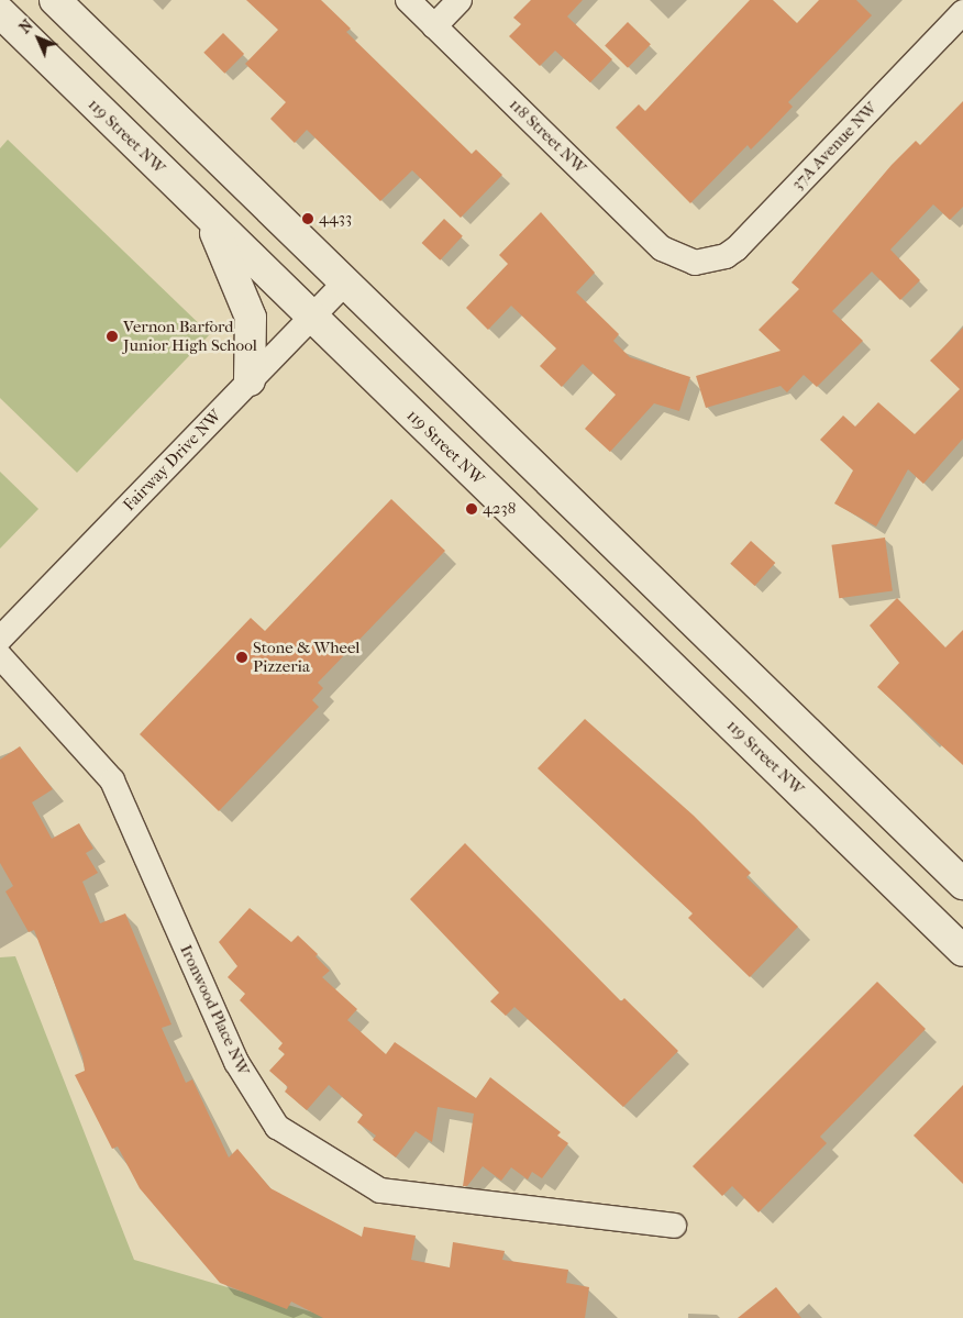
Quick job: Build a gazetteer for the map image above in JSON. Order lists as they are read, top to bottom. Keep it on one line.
{"streets":{"main road":["119 Street NW"],"street":["118 Street NW","37A Avenue NW","Fairway Drive NW","Ironwood Place NW"]},"crossings":[["119 Street NW","Fairway Drive NW"],["118 Street NW","37A Avenue NW"]],"places":["4433","Vernon Barford Junior High School","4238","Stone & Wheel Pizzeria"],"north":"top left"}
